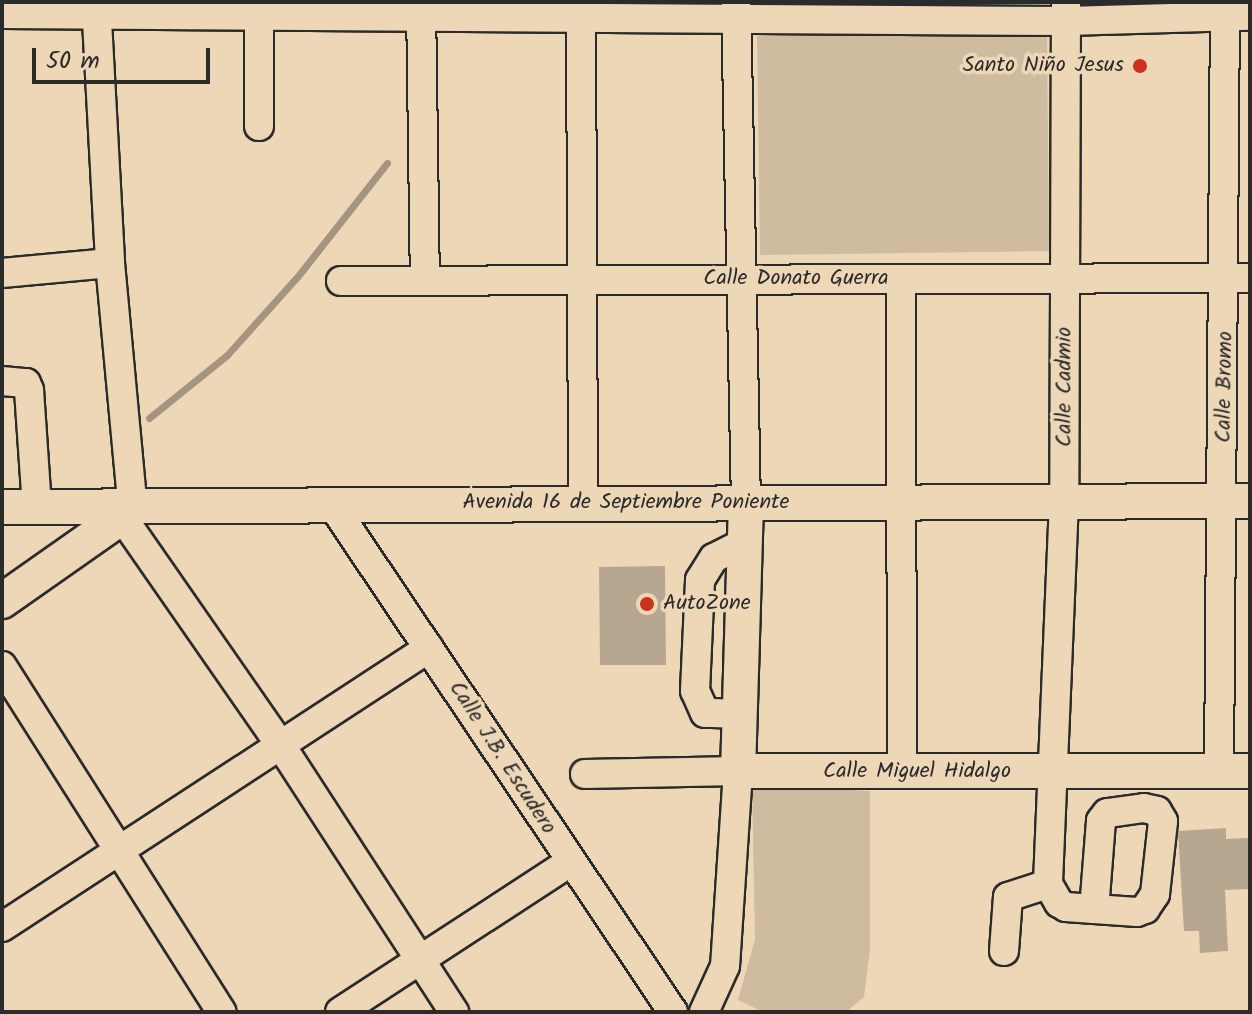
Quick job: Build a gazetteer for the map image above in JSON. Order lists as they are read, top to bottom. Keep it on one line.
{"streets":{"main road":["Avenida 16 de Septiembre Poniente","Calle Miguel Hidalgo"],"street":["Calle Donato Guerra","Calle Cadmio","Calle Bromo","Calle J.B. Escudero"]},"crossings":[["Calle Donato Guerra","Calle Cadmio"],["Calle Donato Guerra","Calle Bromo"],["Calle Cadmio","Avenida 16 de Septiembre Poniente"],["Calle Cadmio","Calle Miguel Hidalgo"],["Calle Bromo","Avenida 16 de Septiembre Poniente"],["Calle Bromo","Calle Miguel Hidalgo"],["Avenida 16 de Septiembre Poniente","Calle J.B. Escudero"]],"places":["Santo Niño Jesus","AutoZone"],"scale_bar":"50 m"}
